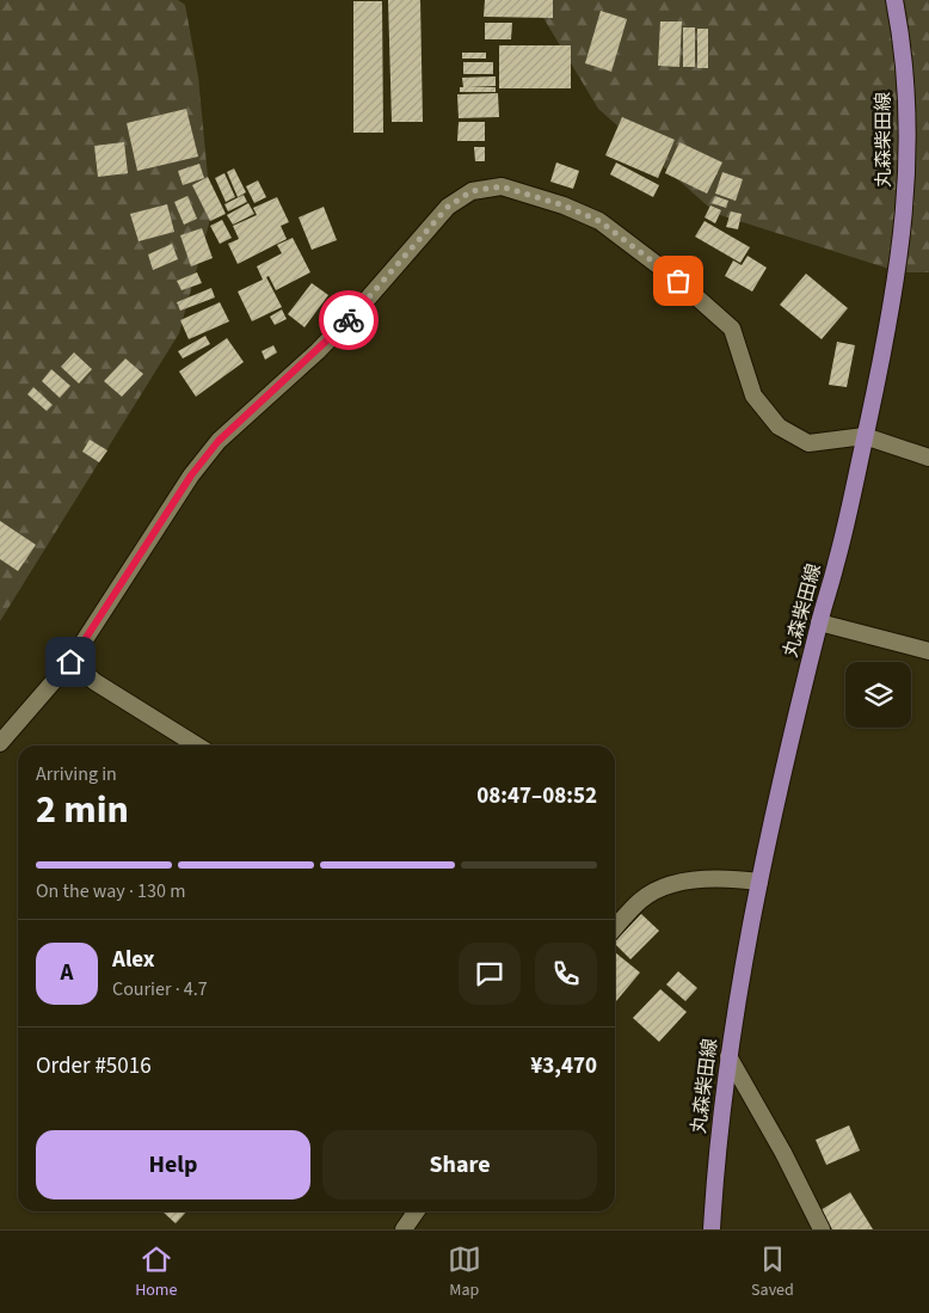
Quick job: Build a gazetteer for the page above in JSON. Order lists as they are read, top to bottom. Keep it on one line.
{"streets":{"main road":["丸森柴田線"]},"page":{"heading":["2 min","Arriving in","08:47–08:52"],"panel":["Alex","Courier · 4.7","Order #5016","¥3,470"],"bar":"On the way · 130 m","round":"A","buttons":["Help","Share"],"tabs":["Home","Map","Saved"]}}
